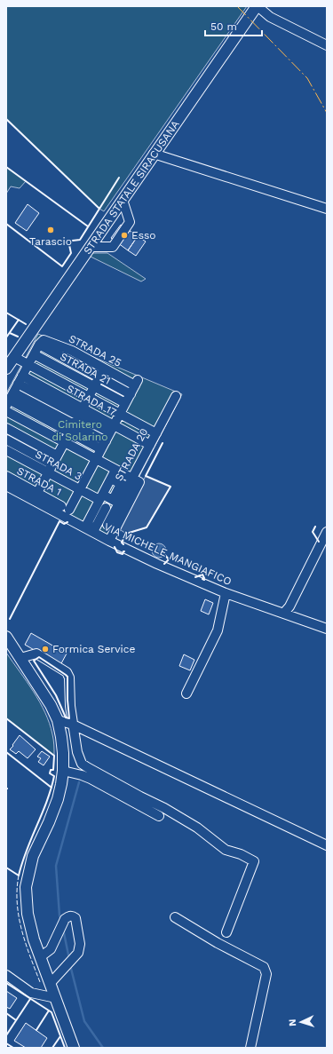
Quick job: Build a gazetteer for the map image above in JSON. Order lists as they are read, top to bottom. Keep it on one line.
{"streets":{"main road":["STRADA STATALE SIRACUSANA"],"street":["STRADA 25","STRADA 21","STRADA 17","STRADA 20","STRADA 3","STRADA 1","VIA MICHELE MANGIAFICO"]},"crossings":[["STRADA 17","STRADA 20"],["STRADA 20","STRADA 3"],["STRADA 3","STRADA 1"]],"parks":["Cimitero di Solarino"],"places":["Tarascio","Esso","Formica Service"],"scale_bar":"50 m","north":"left"}
